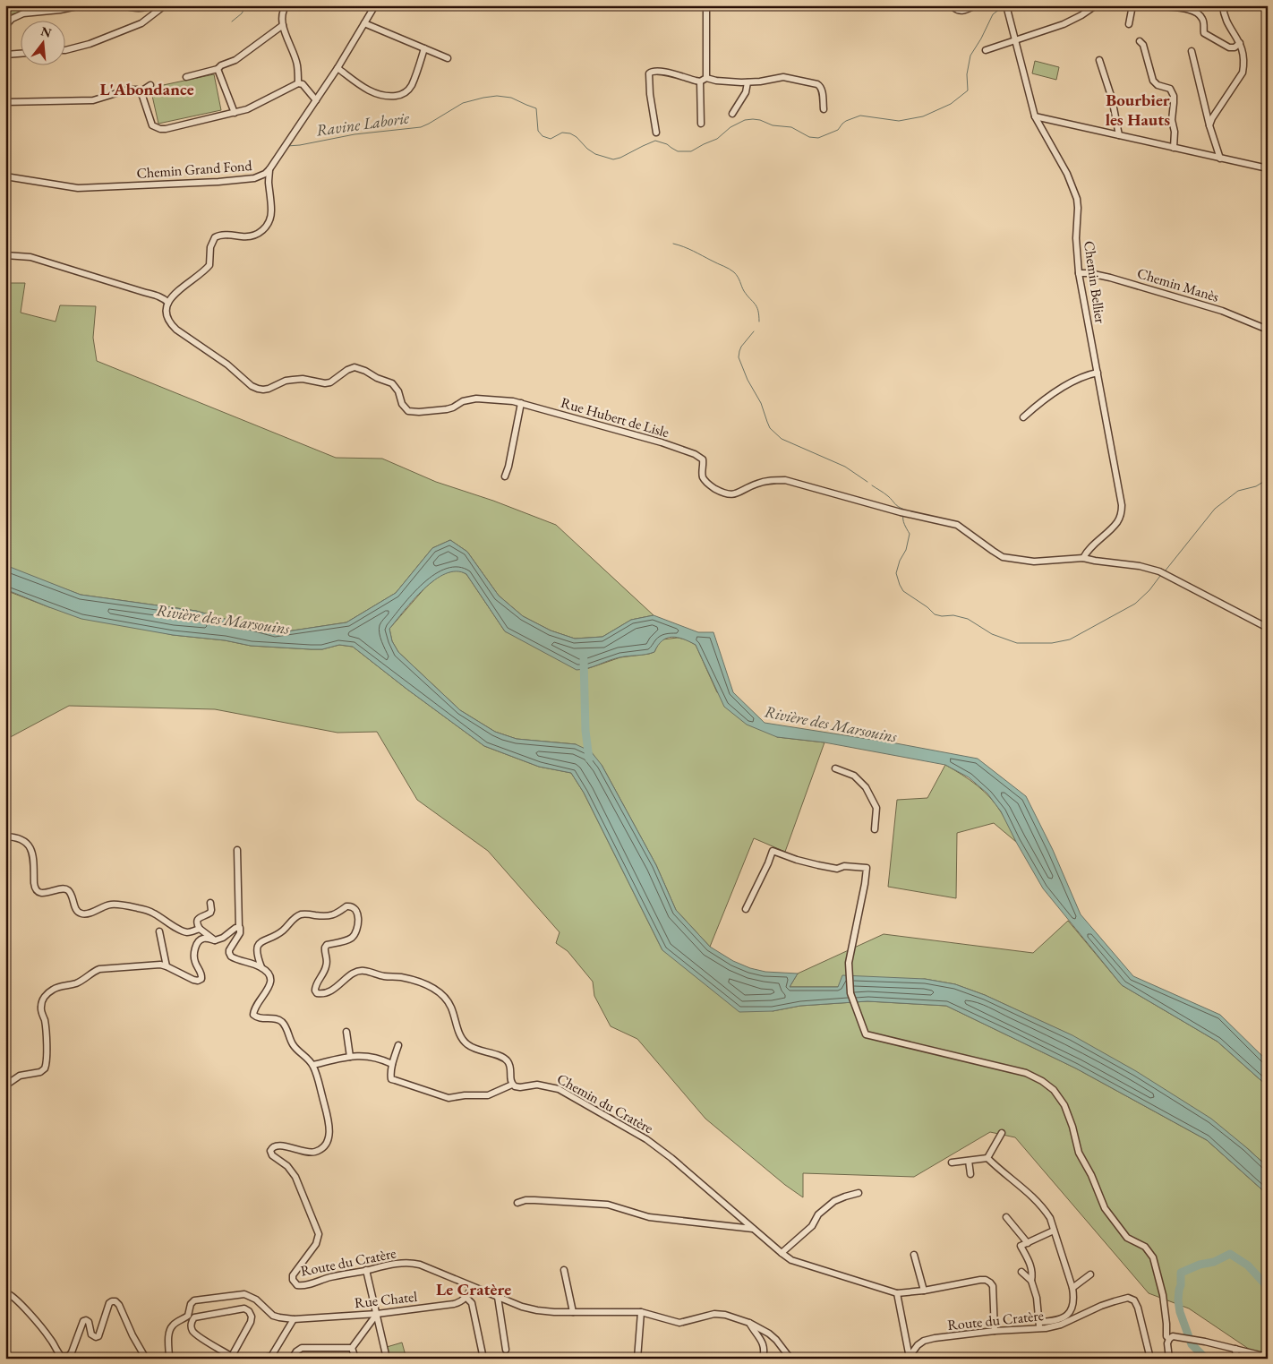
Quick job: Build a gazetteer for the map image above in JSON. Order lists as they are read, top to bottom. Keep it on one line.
{"streets":{"street":["Chemin Grand Fond","Chemin Bellier","Chemin Manès","Rue Hubert de Lisle","Chemin du Cratère","Route du Cratère","Rue Chatel"]},"crossings":[["Chemin Bellier","Chemin Manès"],["Chemin Bellier","Rue Hubert de Lisle"],["Chemin du Cratère","Route du Cratère"]],"districts":["L'Abondance","Bourbier les Hauts","Le Cratère"],"water":["Ravine Laborie","Rivière des Marsouins"],"north":"top"}
